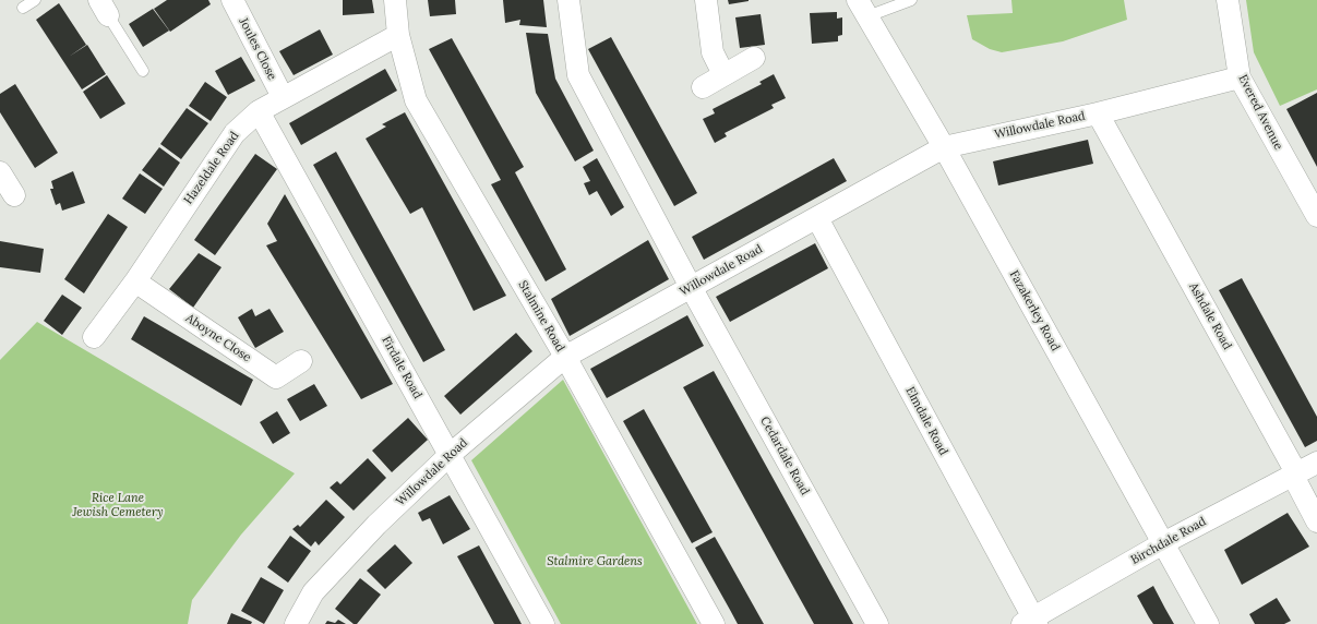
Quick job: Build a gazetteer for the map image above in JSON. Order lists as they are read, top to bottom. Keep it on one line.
{"streets":{"street":["Joules Close","Evered Avenue","Willowdale Road","Hazeldale Road","Fazakerley Road","Stalmine Road","Ashdale Road","Aboyne Close","Firdale Road","Elmdale Road","Cedardale Road","Birchdale Road"]},"crossings":[["Joules Close","Hazeldale Road"],["Evered Avenue","Willowdale Road"],["Willowdale Road","Fazakerley Road"],["Willowdale Road","Stalmine Road"],["Willowdale Road","Ashdale Road"],["Willowdale Road","Firdale Road"],["Willowdale Road","Elmdale Road"],["Willowdale Road","Cedardale Road"],["Hazeldale Road","Stalmine Road"],["Hazeldale Road","Aboyne Close"],["Hazeldale Road","Firdale Road"],["Fazakerley Road","Birchdale Road"],["Ashdale Road","Birchdale Road"],["Elmdale Road","Birchdale Road"]],"parks":["Rice Lane Jewish Cemetery","Stalmire Gardens"]}
